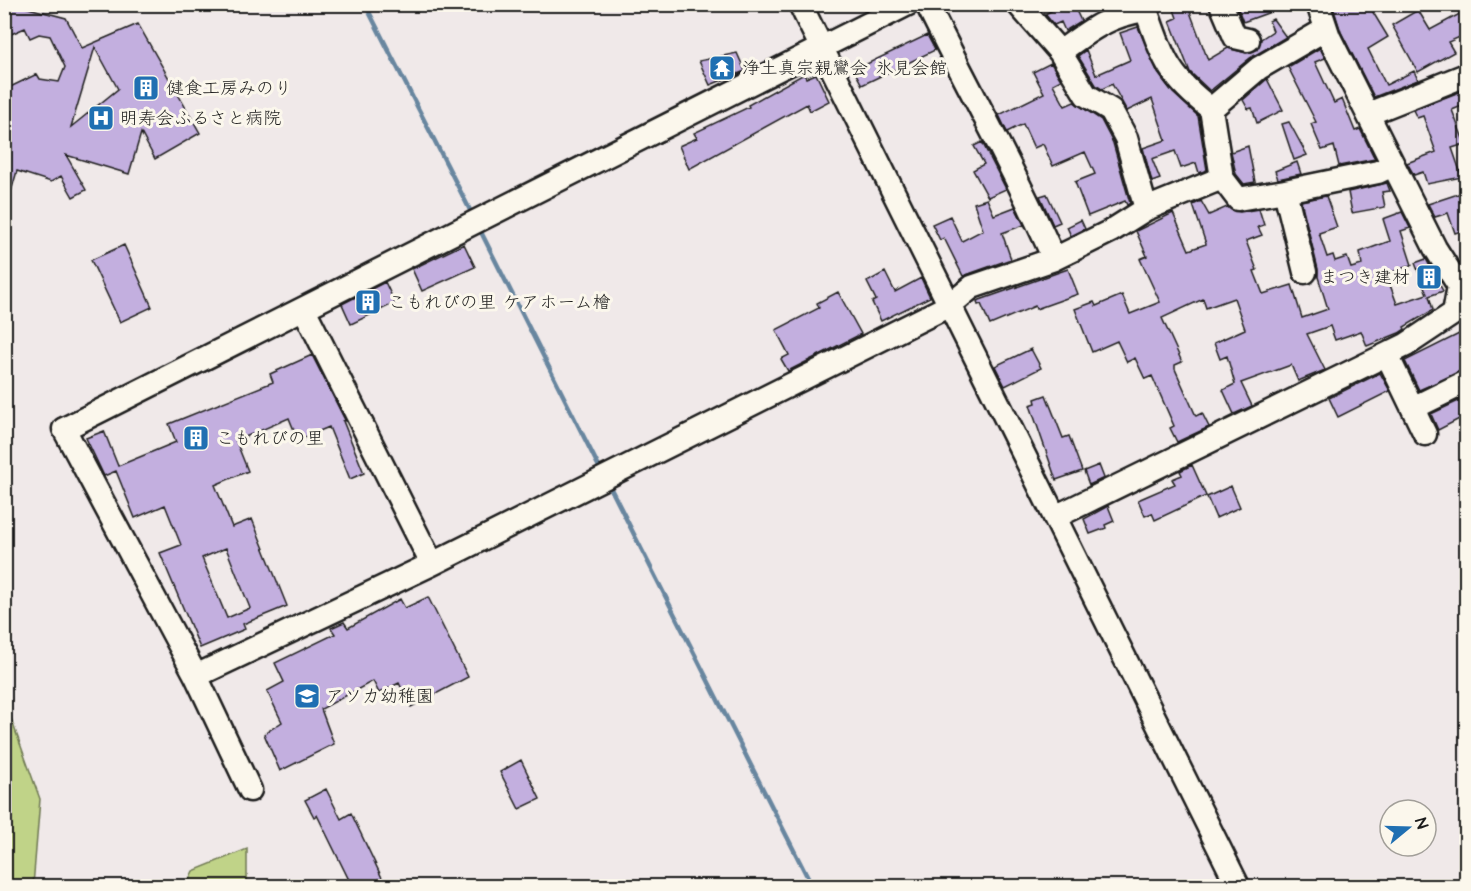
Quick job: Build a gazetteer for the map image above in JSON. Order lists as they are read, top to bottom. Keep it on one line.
{"places":{"temple":["浄土真宗親鸞会 氷見会館"],"building":["健食工房みのり","まつき建材","こもれびの里 ケアホーム檜","こもれびの里"],"hospital":["明寿会ふるさと病院"],"school or university":["アソカ幼稚園"]},"north":"right"}
